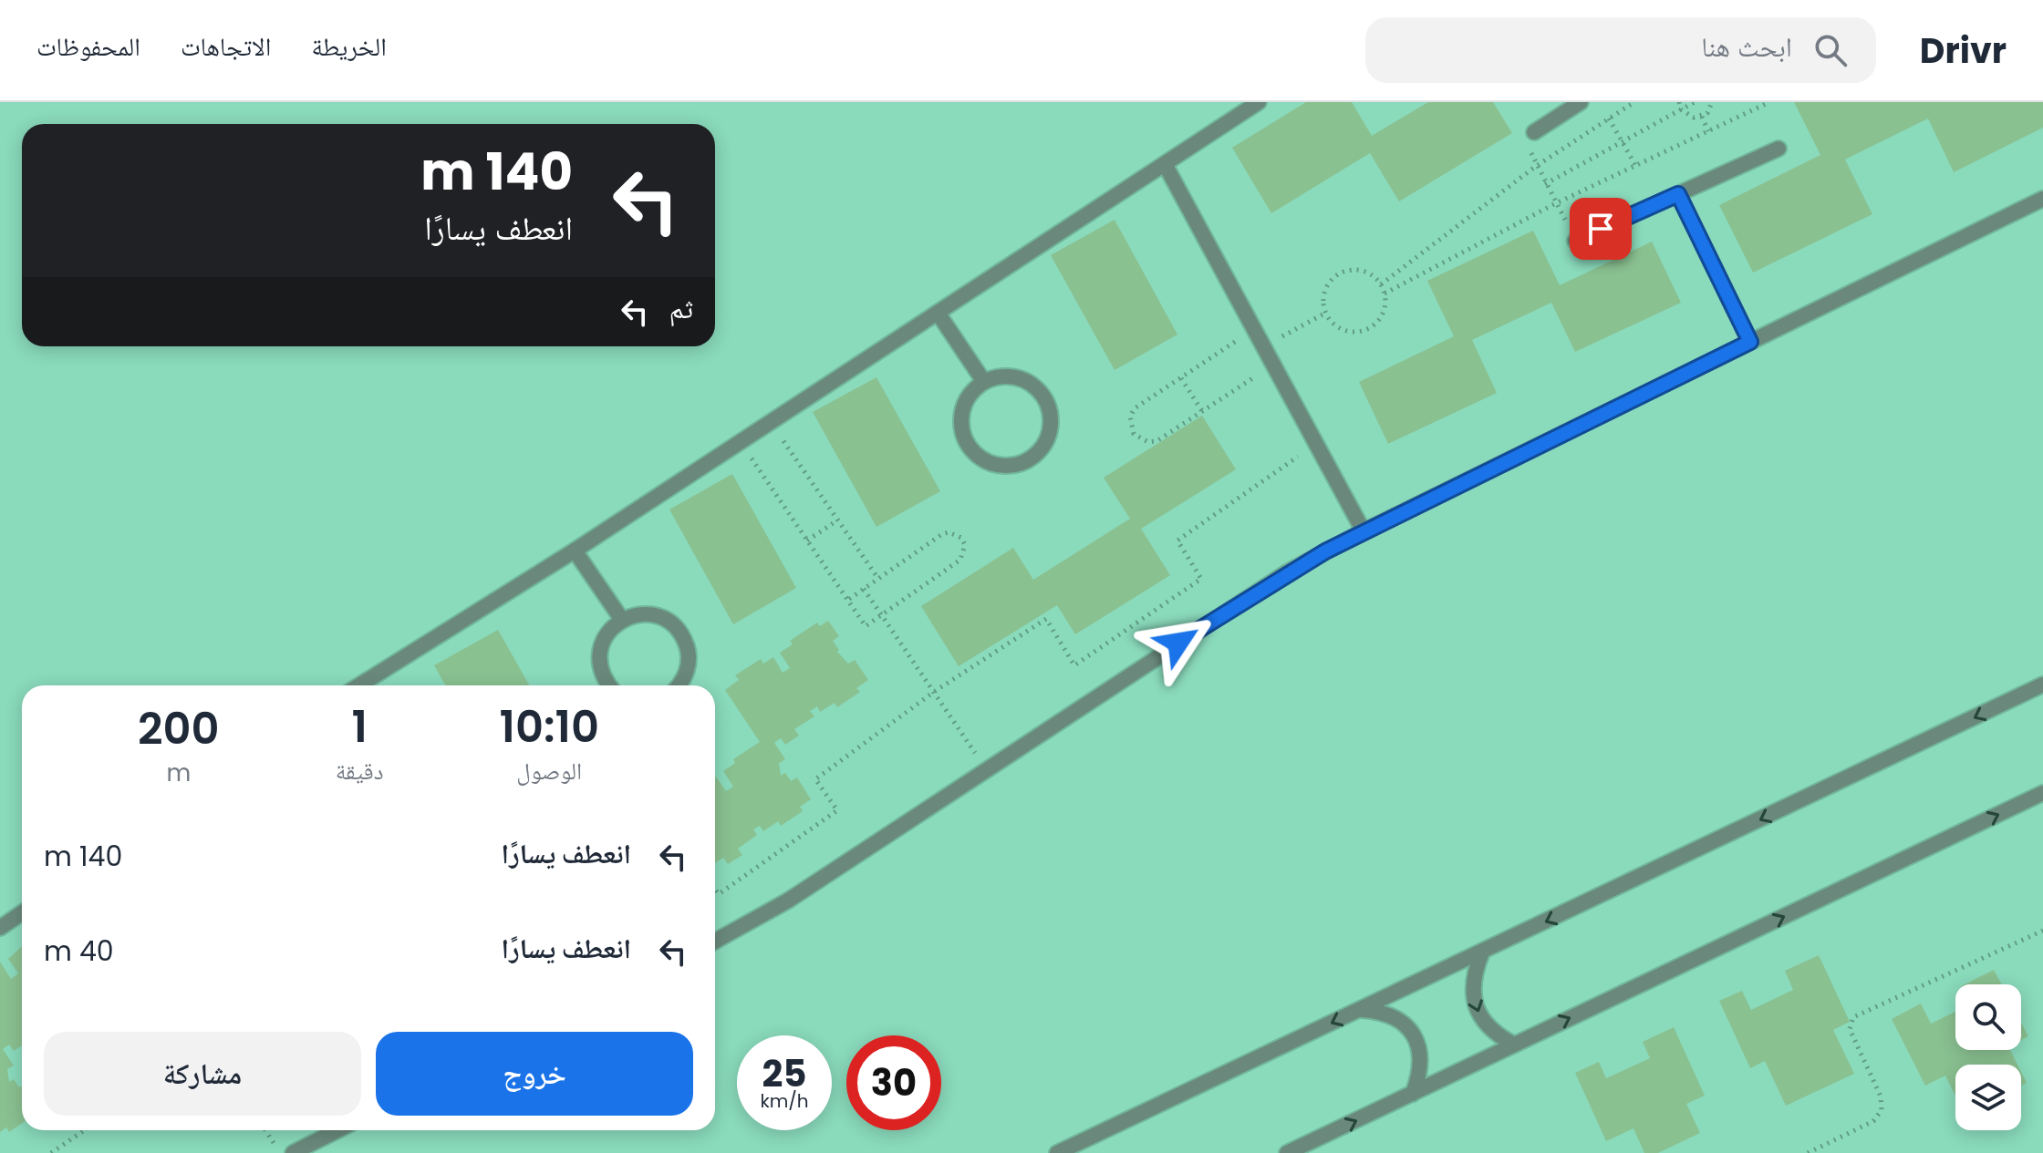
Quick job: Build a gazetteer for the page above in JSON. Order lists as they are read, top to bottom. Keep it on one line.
{"page":{"header":"Drivr","search":"ابحث هنا","nav":["الخريطة","الاتجاهات","المحفوظات"],"turn":["140 m","انعطف يسارًا"],"then":"ثم","eta":["10:10","الوصول","1","دقيقة","200","m"],"list":[{"name":"انعطف يسارًا","value":"140 m"},{"name":"انعطف يسارًا","value":"40 m"}],"buttons":["خروج","مشاركة"],"speed":"25 km/h","limit":"30"}}
